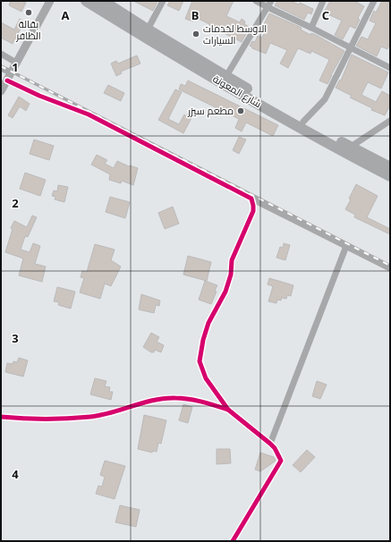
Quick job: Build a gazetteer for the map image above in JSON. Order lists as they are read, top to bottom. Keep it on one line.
{"streets":{"highway":["شارع المعونة"]},"places":["بقالة الظافر","الاوسط لخدمات السيارات","مطعم سيزر"],"grid":{"columns":["A","B","C"],"rows":["1","2","3","4"]}}
